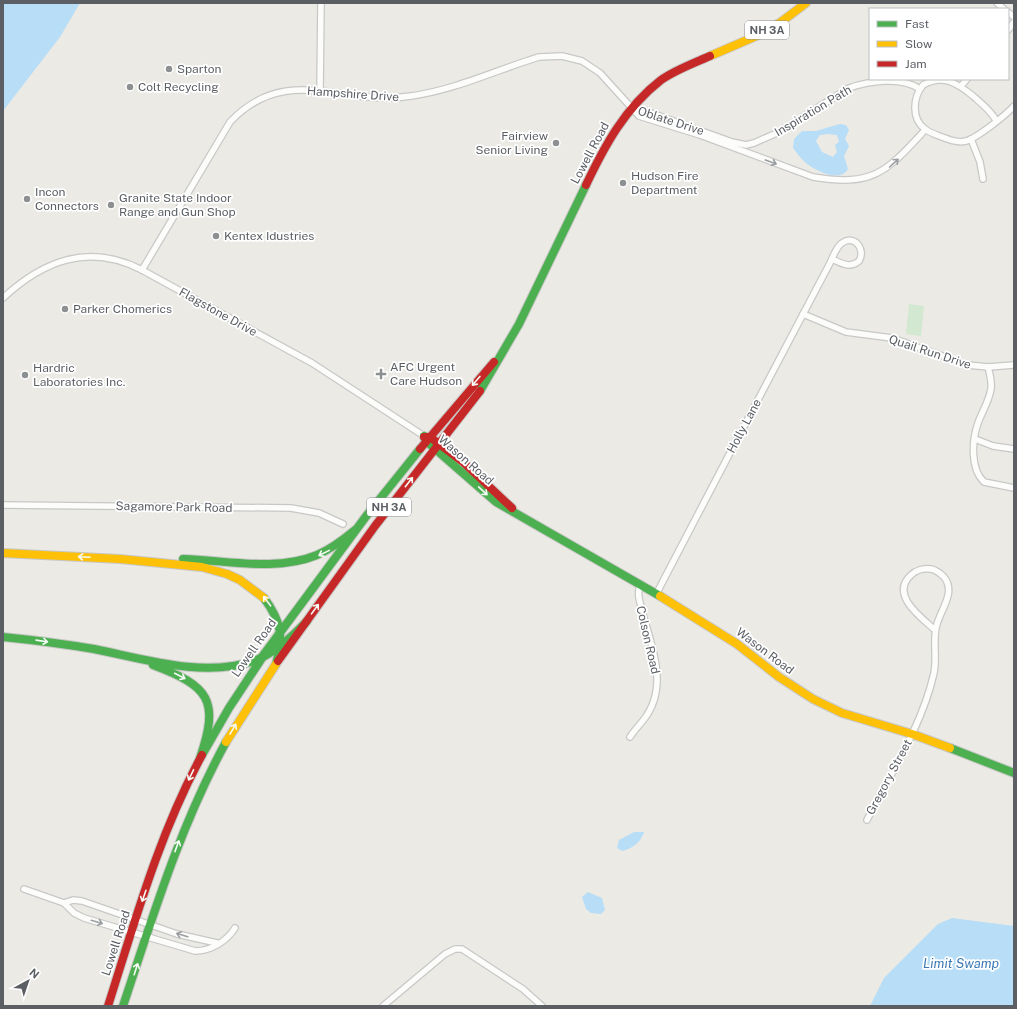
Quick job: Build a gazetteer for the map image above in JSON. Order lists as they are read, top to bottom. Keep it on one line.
{"streets":{"main road":["NH 3A","Lowell Road","Wason Road"],"street":["Hampshire Drive","Inspiration Path","Oblate Drive","Flagstone Drive","Quail Run Drive","Holly Lane","Sagamore Park Road","Colson Road","Gregory Street"]},"crossings":[["Hampshire Drive","Oblate Drive"],["Hampshire Drive","Lowell Road"],["Hampshire Drive","Flagstone Drive"],["Inspiration Path","Oblate Drive"],["Oblate Drive","Lowell Road"],["Lowell Road","Flagstone Drive"],["Lowell Road","Wason Road"],["Flagstone Drive","Wason Road"],["Quail Run Drive","Holly Lane"],["Holly Lane","Wason Road"],["Wason Road","Colson Road"],["Wason Road","Gregory Street"]],"one_way":["Oblate Drive"],"water":["Limit Swamp"],"places":{"other":["Sparton","Colt Recycling","Fairview Senior Living","Hudson Fire Department","Incon Connectors","Granite State Indoor Range and Gun Shop","Kentex Idustries","Parker Chomerics","Hardric Laboratories Inc."],"health":["AFC Urgent Care Hudson"]},"legend":["Fast","Slow","Jam"],"north":"top right"}
